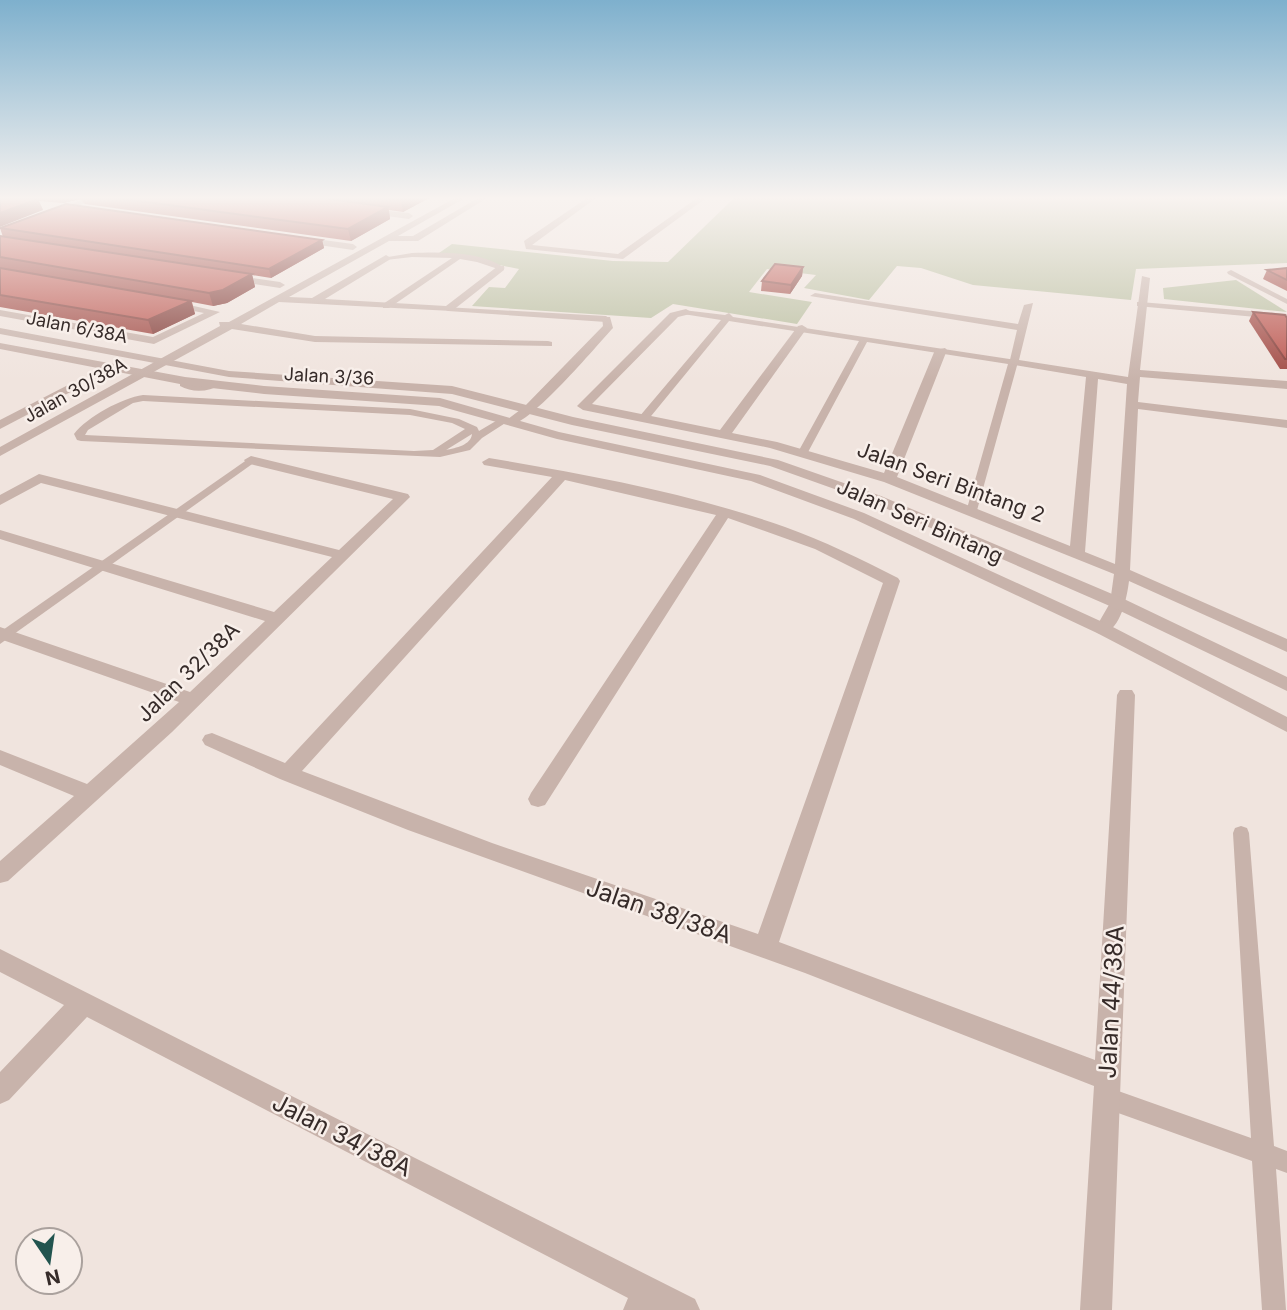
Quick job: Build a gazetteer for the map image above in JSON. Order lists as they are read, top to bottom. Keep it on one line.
{"streets":{"street":["Jalan 6/38A","Jalan 3/36","Jalan 30/38A","Jalan Seri Bintang 2","Jalan Seri Bintang","Jalan 32/38A","Jalan 38/38A","Jalan 44/38A","Jalan 34/38A"]},"crossings":[["Jalan 6/38A","Jalan 3/36"],["Jalan 6/38A","Jalan 30/38A"],["Jalan 3/36","Jalan 30/38A"],["Jalan 3/36","Jalan Seri Bintang"],["Jalan 38/38A","Jalan 44/38A"]],"north":"bottom"}
